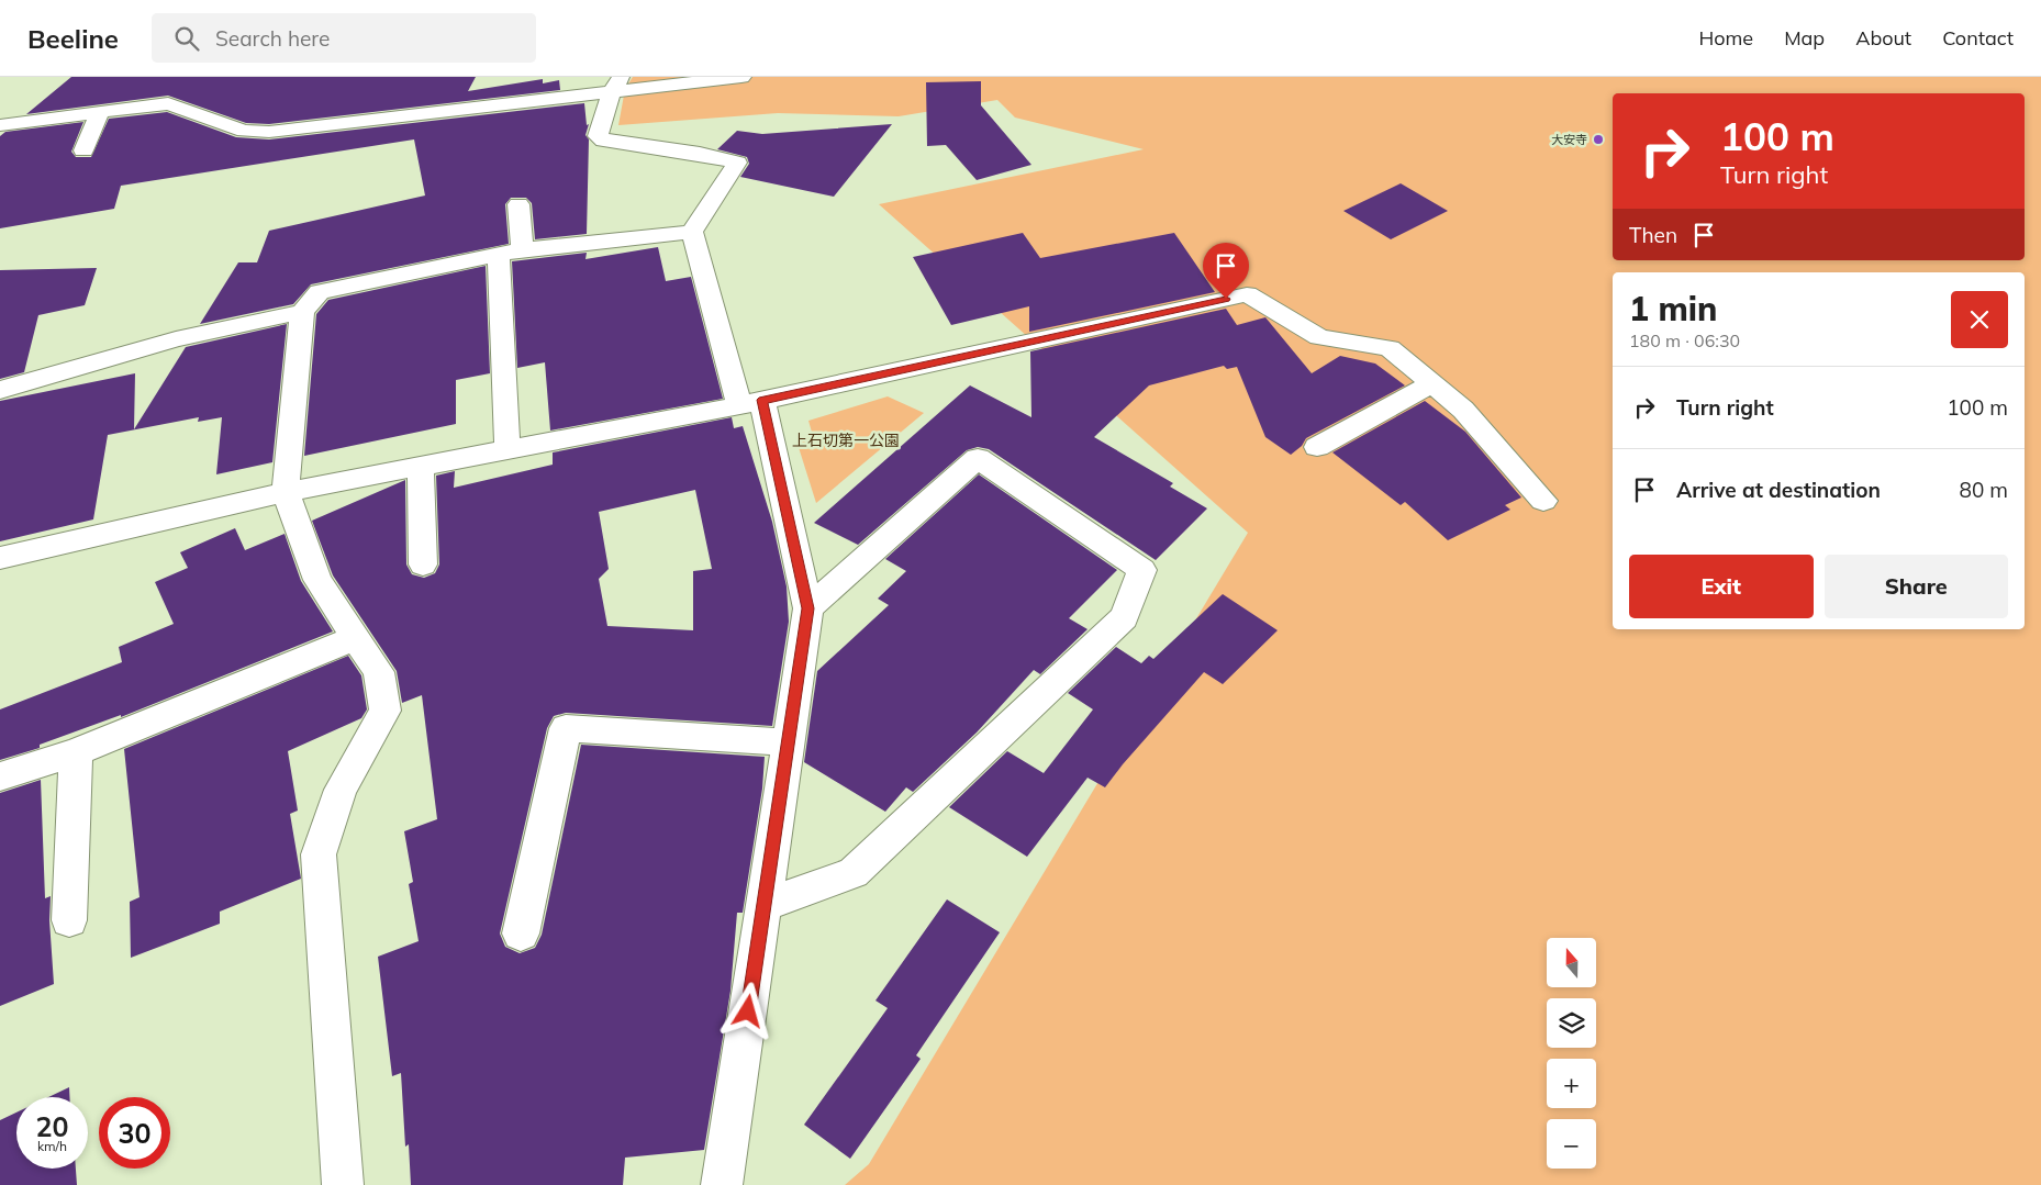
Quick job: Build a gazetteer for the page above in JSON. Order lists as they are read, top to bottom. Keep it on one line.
{"parks":["上石切第一公園"],"places":["大安寺"],"north":"top","page":{"header":"Beeline","search":"Search here","nav":["Home","Map","About","Contact"],"turn":["100 m","Turn right"],"then":"Then","heading":["1 min","180 m · 06:30"],"list":[{"name":"Turn right","value":"100 m"},{"name":"Arrive at destination","value":"80 m"}],"buttons":["Exit","Share"],"map_buttons":["+","−"],"speed":"20 km/h","limit":"30"}}
